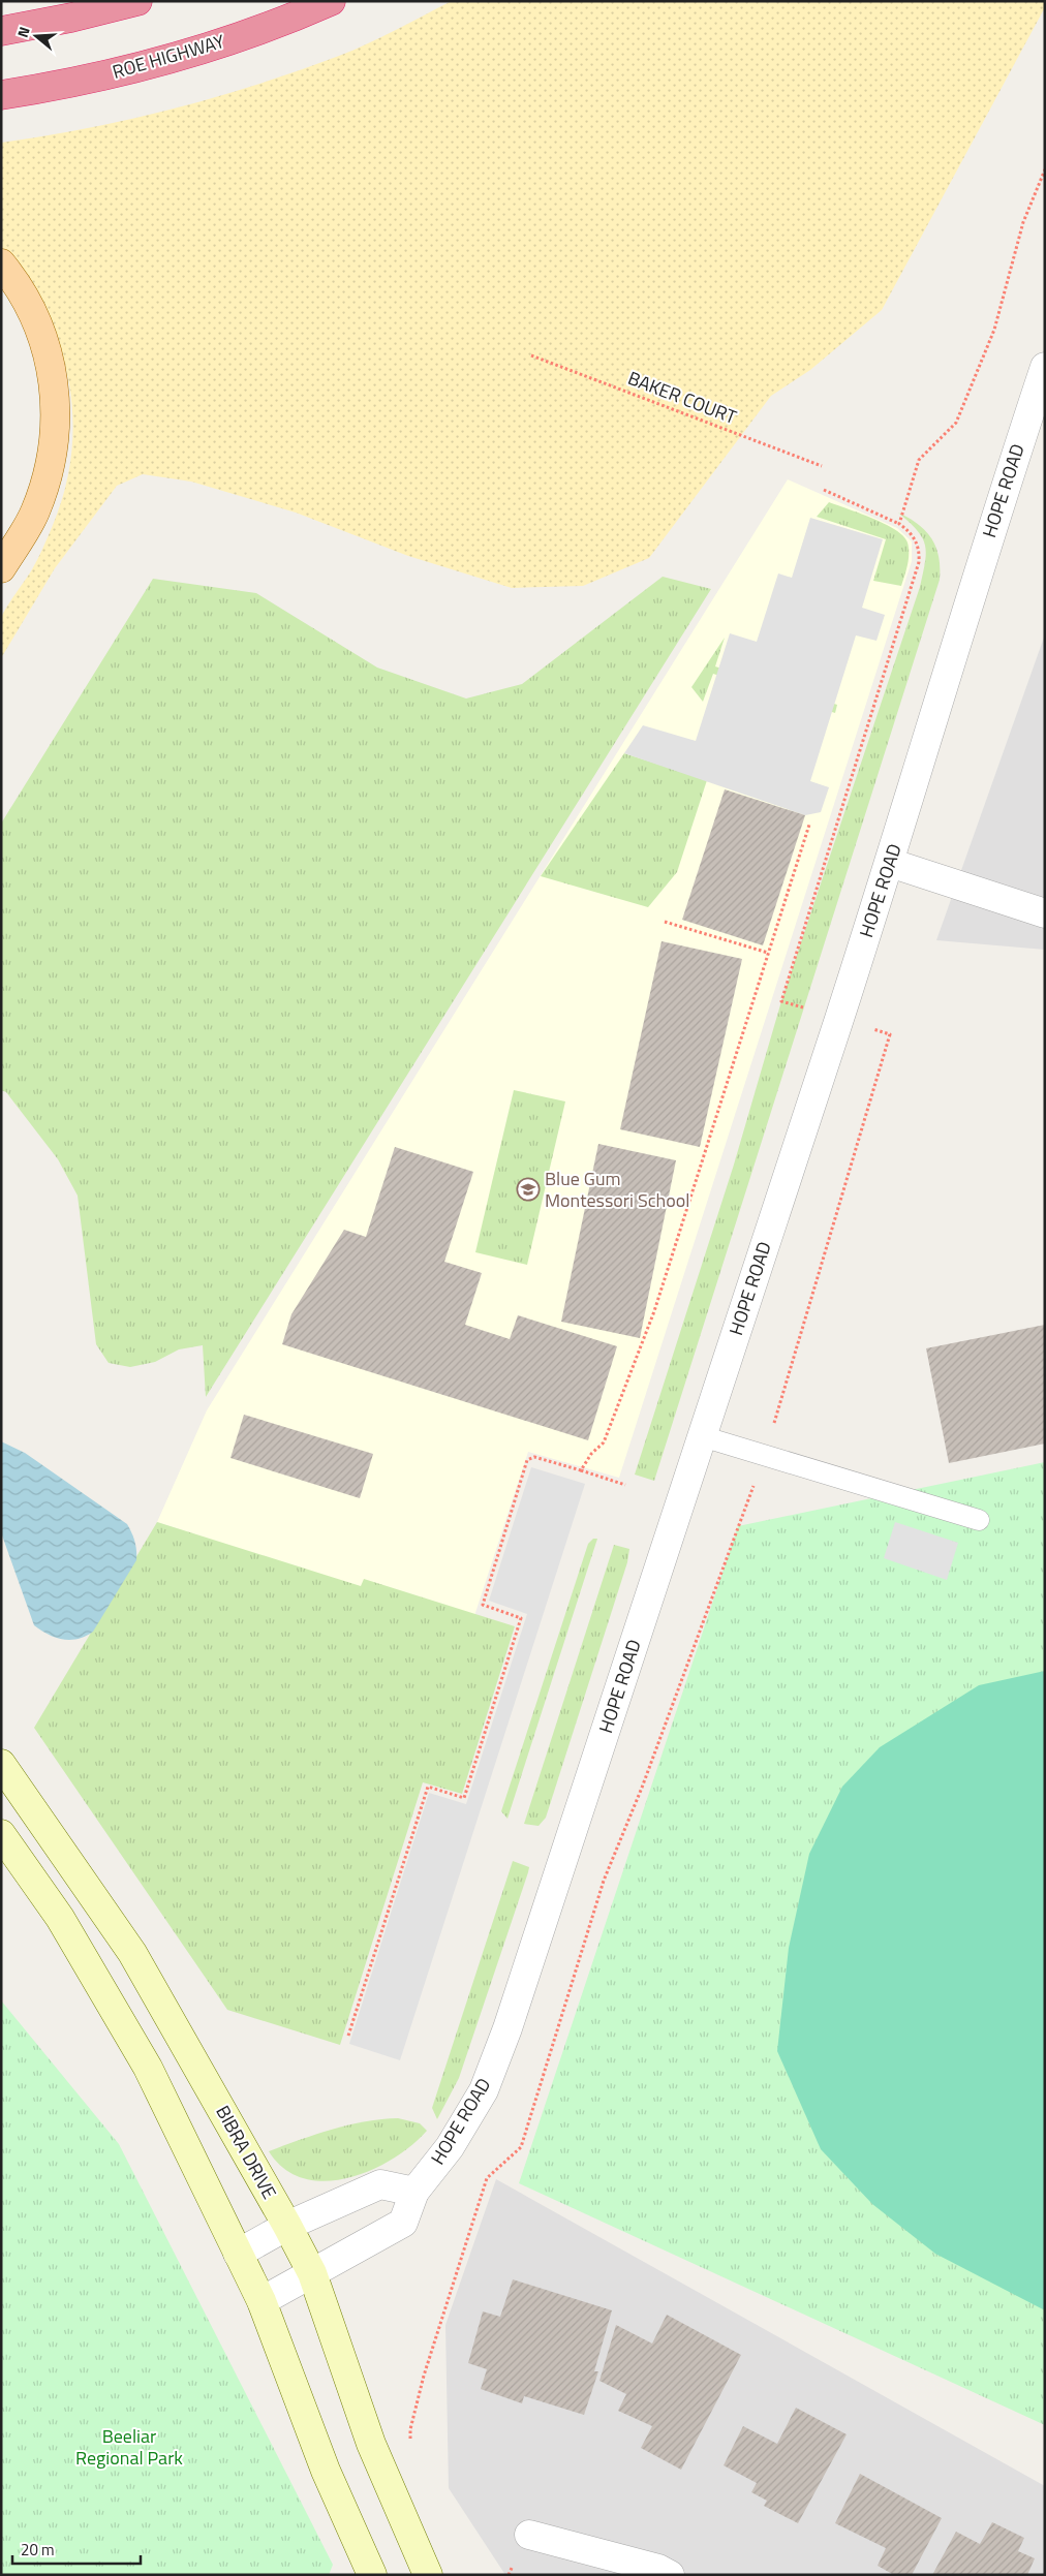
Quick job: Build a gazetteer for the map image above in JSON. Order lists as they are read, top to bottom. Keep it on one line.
{"streets":{"highway":["ROE HIGHWAY"],"street":["HOPE ROAD","BIBRA DRIVE"],"path":["BAKER COURT"]},"crossings":[["HOPE ROAD","BIBRA DRIVE"]],"parks":["Beeliar Regional Park"],"places":{"school or university":["Blue Gum Montessori School"]},"scale_bar":"20 m","north":"left"}
